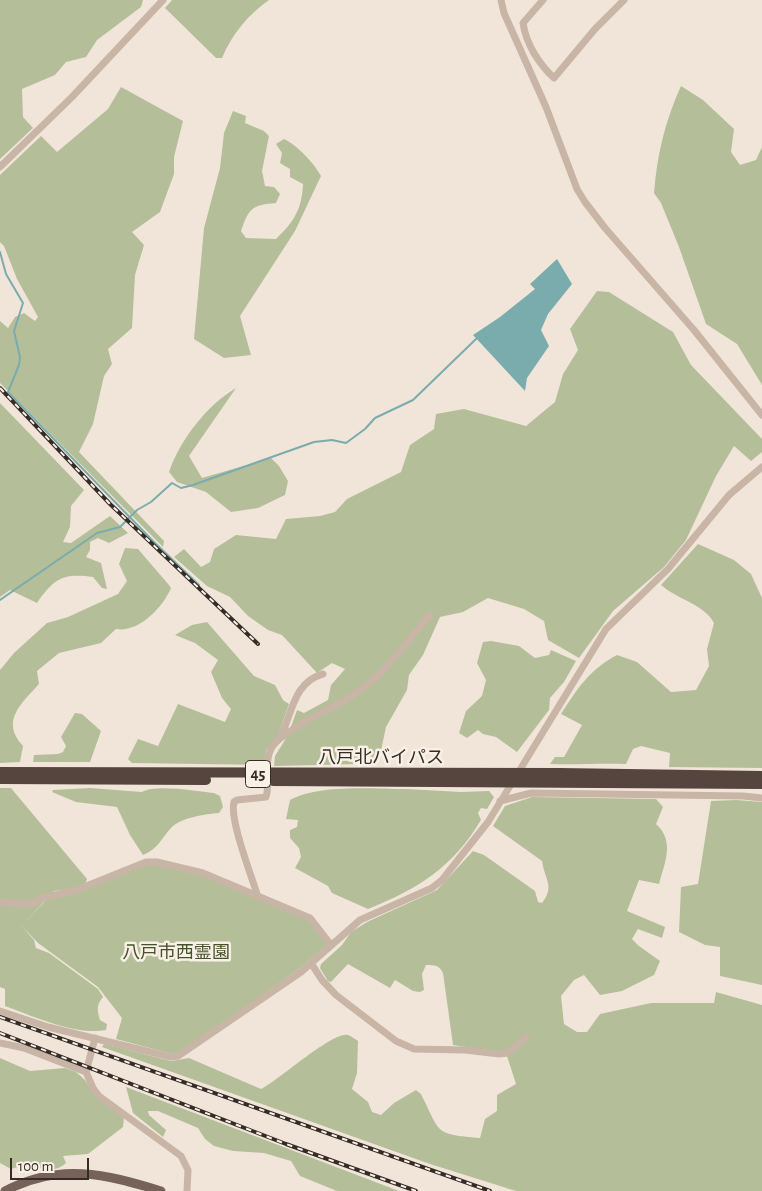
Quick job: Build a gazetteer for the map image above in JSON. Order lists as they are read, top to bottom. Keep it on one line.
{"streets":{"highway":["八戸北バイパス","45"]},"parks":["八戸市西霊園"],"scale_bar":"100 m"}
